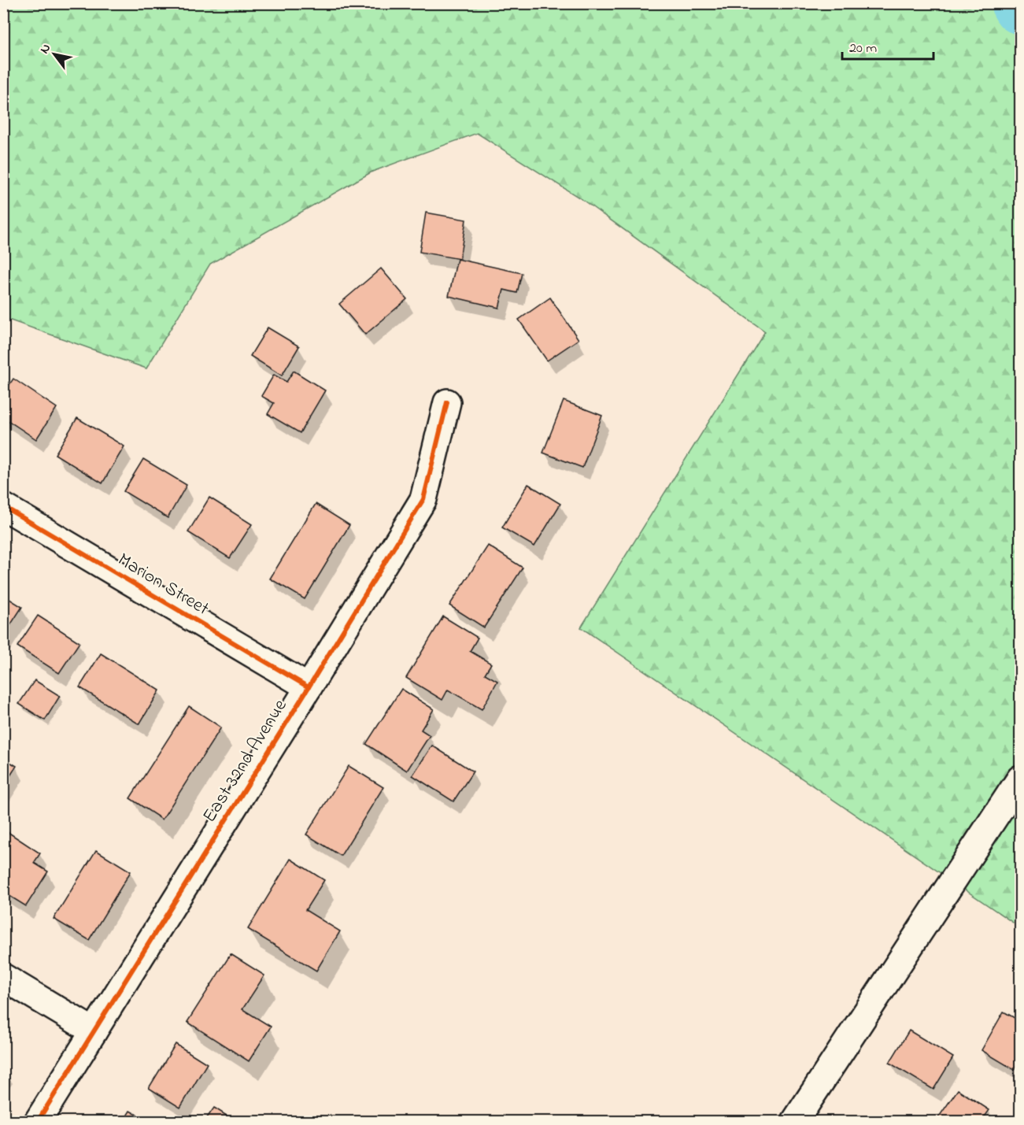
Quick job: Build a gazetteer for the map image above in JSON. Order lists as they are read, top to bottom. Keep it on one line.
{"streets":{"street":["Marion Street","East 32nd Avenue"]},"crossings":[["Marion Street","East 32nd Avenue"]],"scale_bar":"20 m","north":"top left"}
